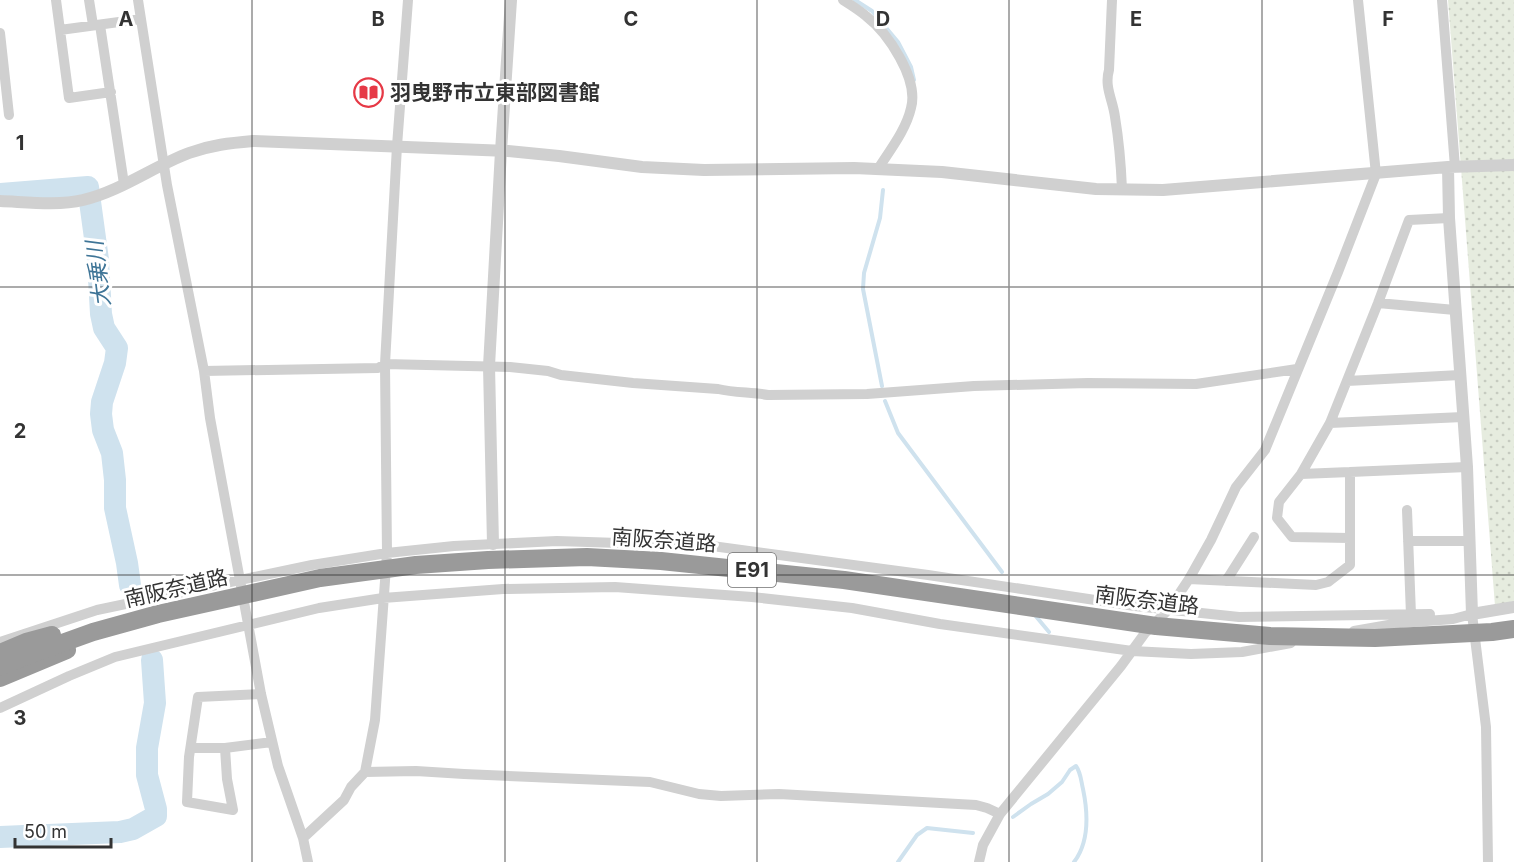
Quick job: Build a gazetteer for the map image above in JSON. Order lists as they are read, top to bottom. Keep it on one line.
{"streets":{"highway":["南阪奈道路","E91"]},"water":["大乗川"],"places":{"library":["羽曳野市立東部図書館"]},"scale_bar":"50 m","grid":{"columns":["A","B","C","D","E","F"],"rows":["1","2","3"]}}
